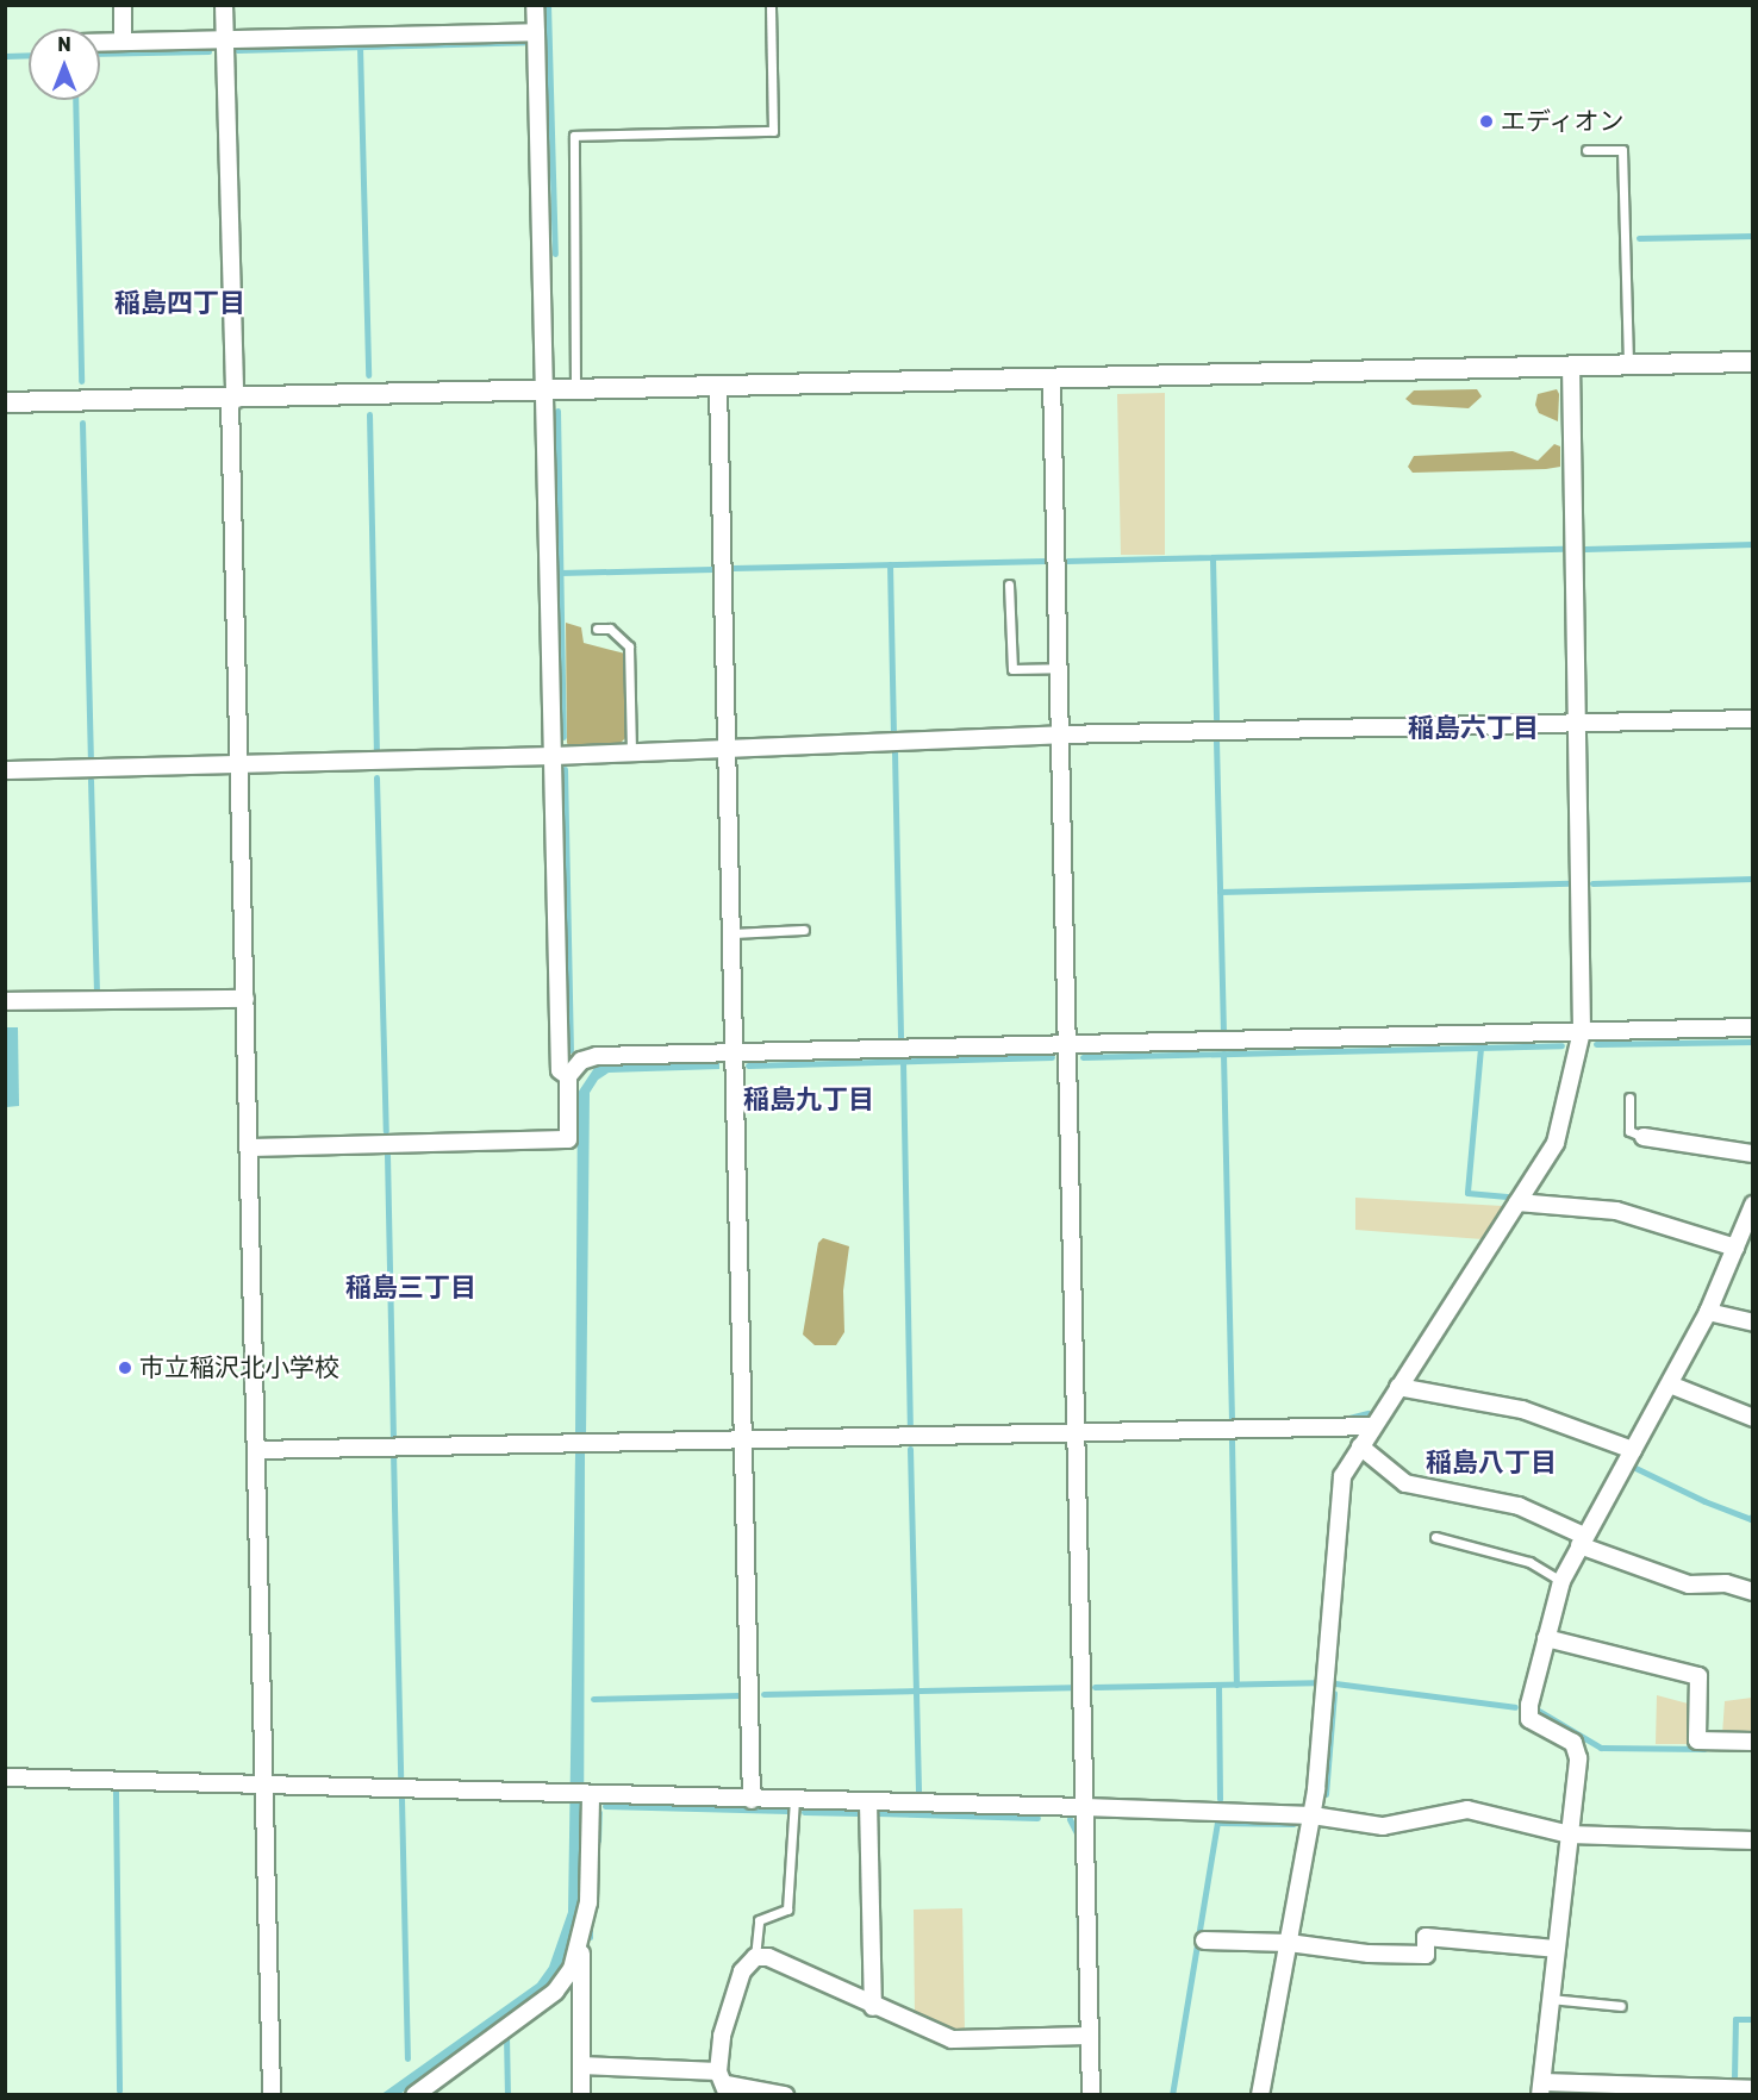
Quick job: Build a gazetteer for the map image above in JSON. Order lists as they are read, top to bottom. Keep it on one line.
{"districts":["稲島四丁目","稲島六丁目","稲島九丁目","稲島三丁目","稲島八丁目"],"places":["エディオン","市立稲沢北小学校"],"north":"top"}
